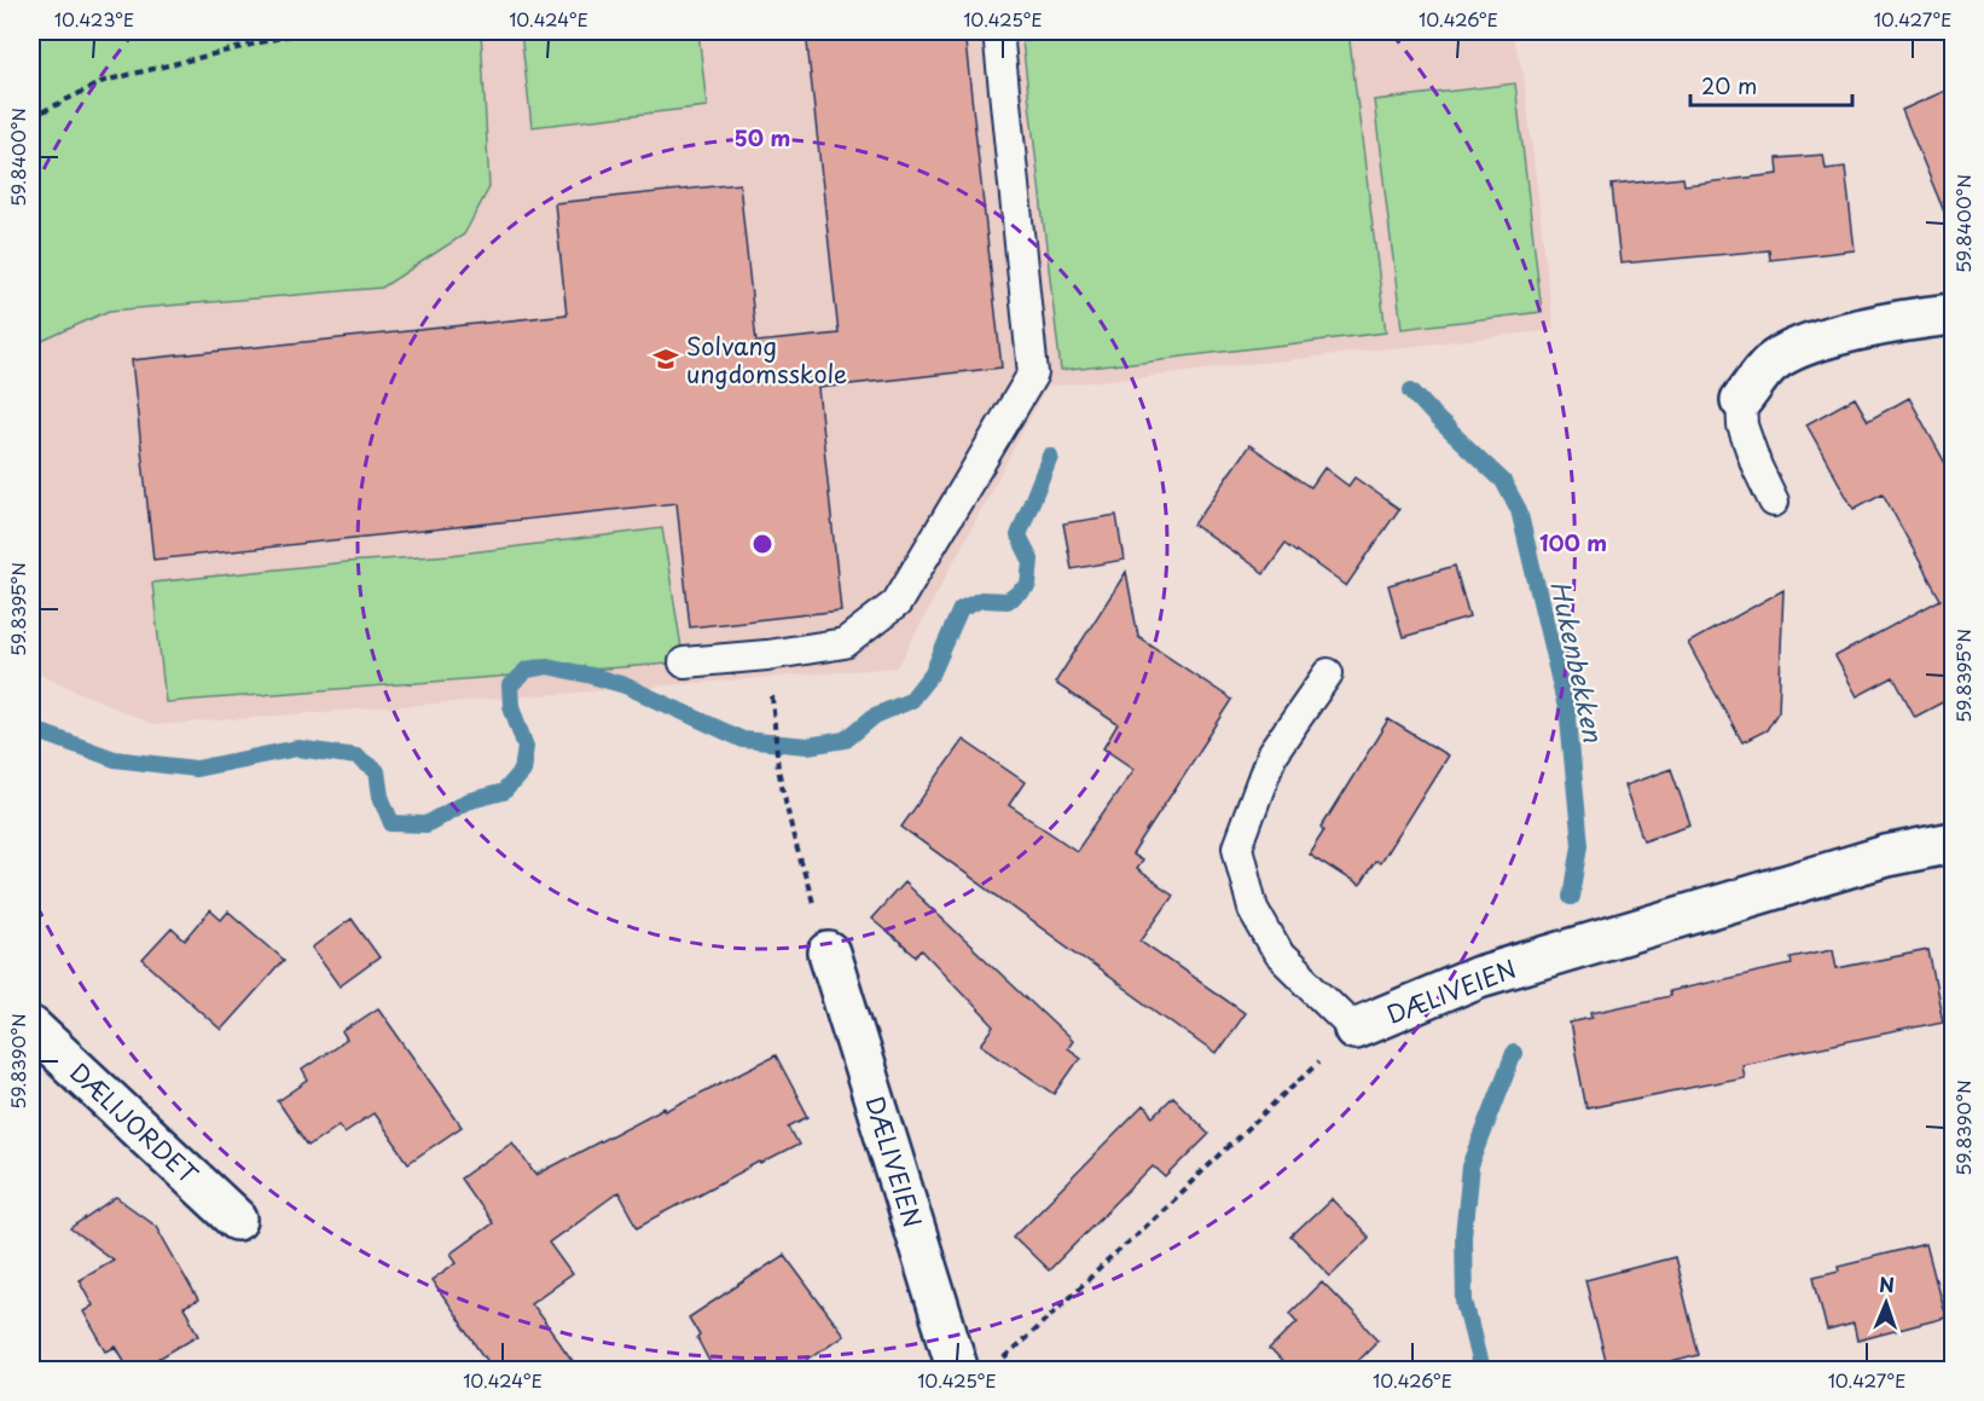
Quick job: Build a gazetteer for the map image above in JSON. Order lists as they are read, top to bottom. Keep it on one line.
{"streets":{"street":["DÆLIVEIEN","DÆLIJORDET"]},"water":["Hukenbekken"],"places":{"school or university":["Solvang ungdomsskole"]},"scale_bar":"20 m","north":"top","coordinates":["10.423°E","10.424°E","10.425°E","10.426°E","10.427°E","59.8400°N","59.8395°N","59.8390°N"],"rings":["50 m","100 m"]}
